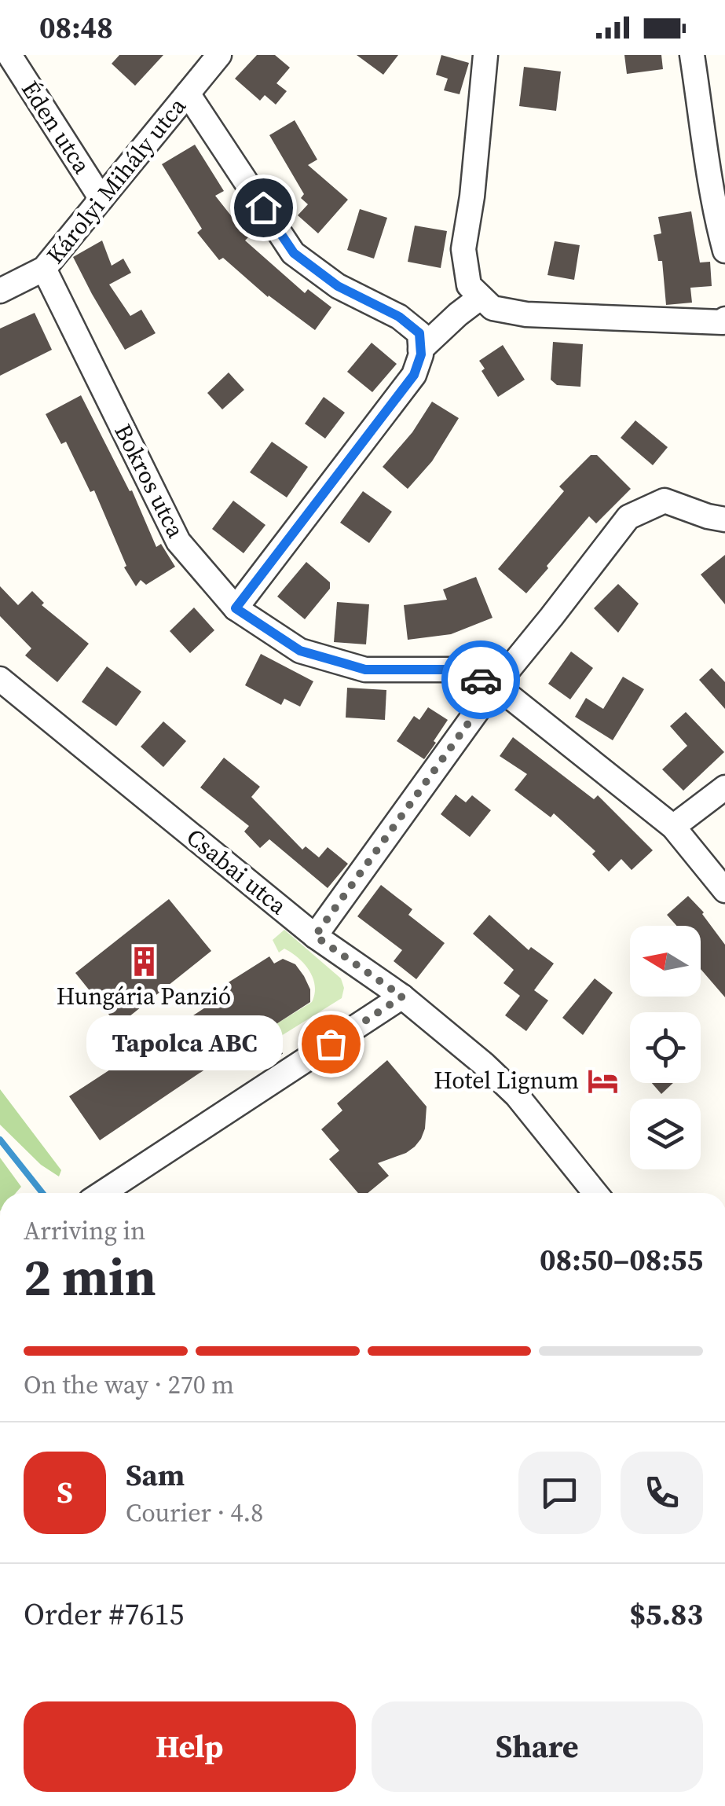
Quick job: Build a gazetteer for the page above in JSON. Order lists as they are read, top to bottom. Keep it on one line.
{"streets":{"street":["Éden utca","Károlyi Mihály utca","Bokros utca","Csabai utca"]},"crossings":[["Éden utca","Károlyi Mihály utca"],["Károlyi Mihály utca","Bokros utca"]],"places":{"building":["Hungária Panzió"],"other":["Tapolca ABC"],"hotel":["Hotel Lignum"]},"north":"left","page":{"status":"08:48","bubble":"Tapolca ABC","heading":["2 min","Arriving in","08:50–08:55"],"panel":["Sam","Courier · 4.8","Order #7615","$5.83"],"bar":"On the way · 270 m","round":"S","buttons":["Help","Share"]}}
